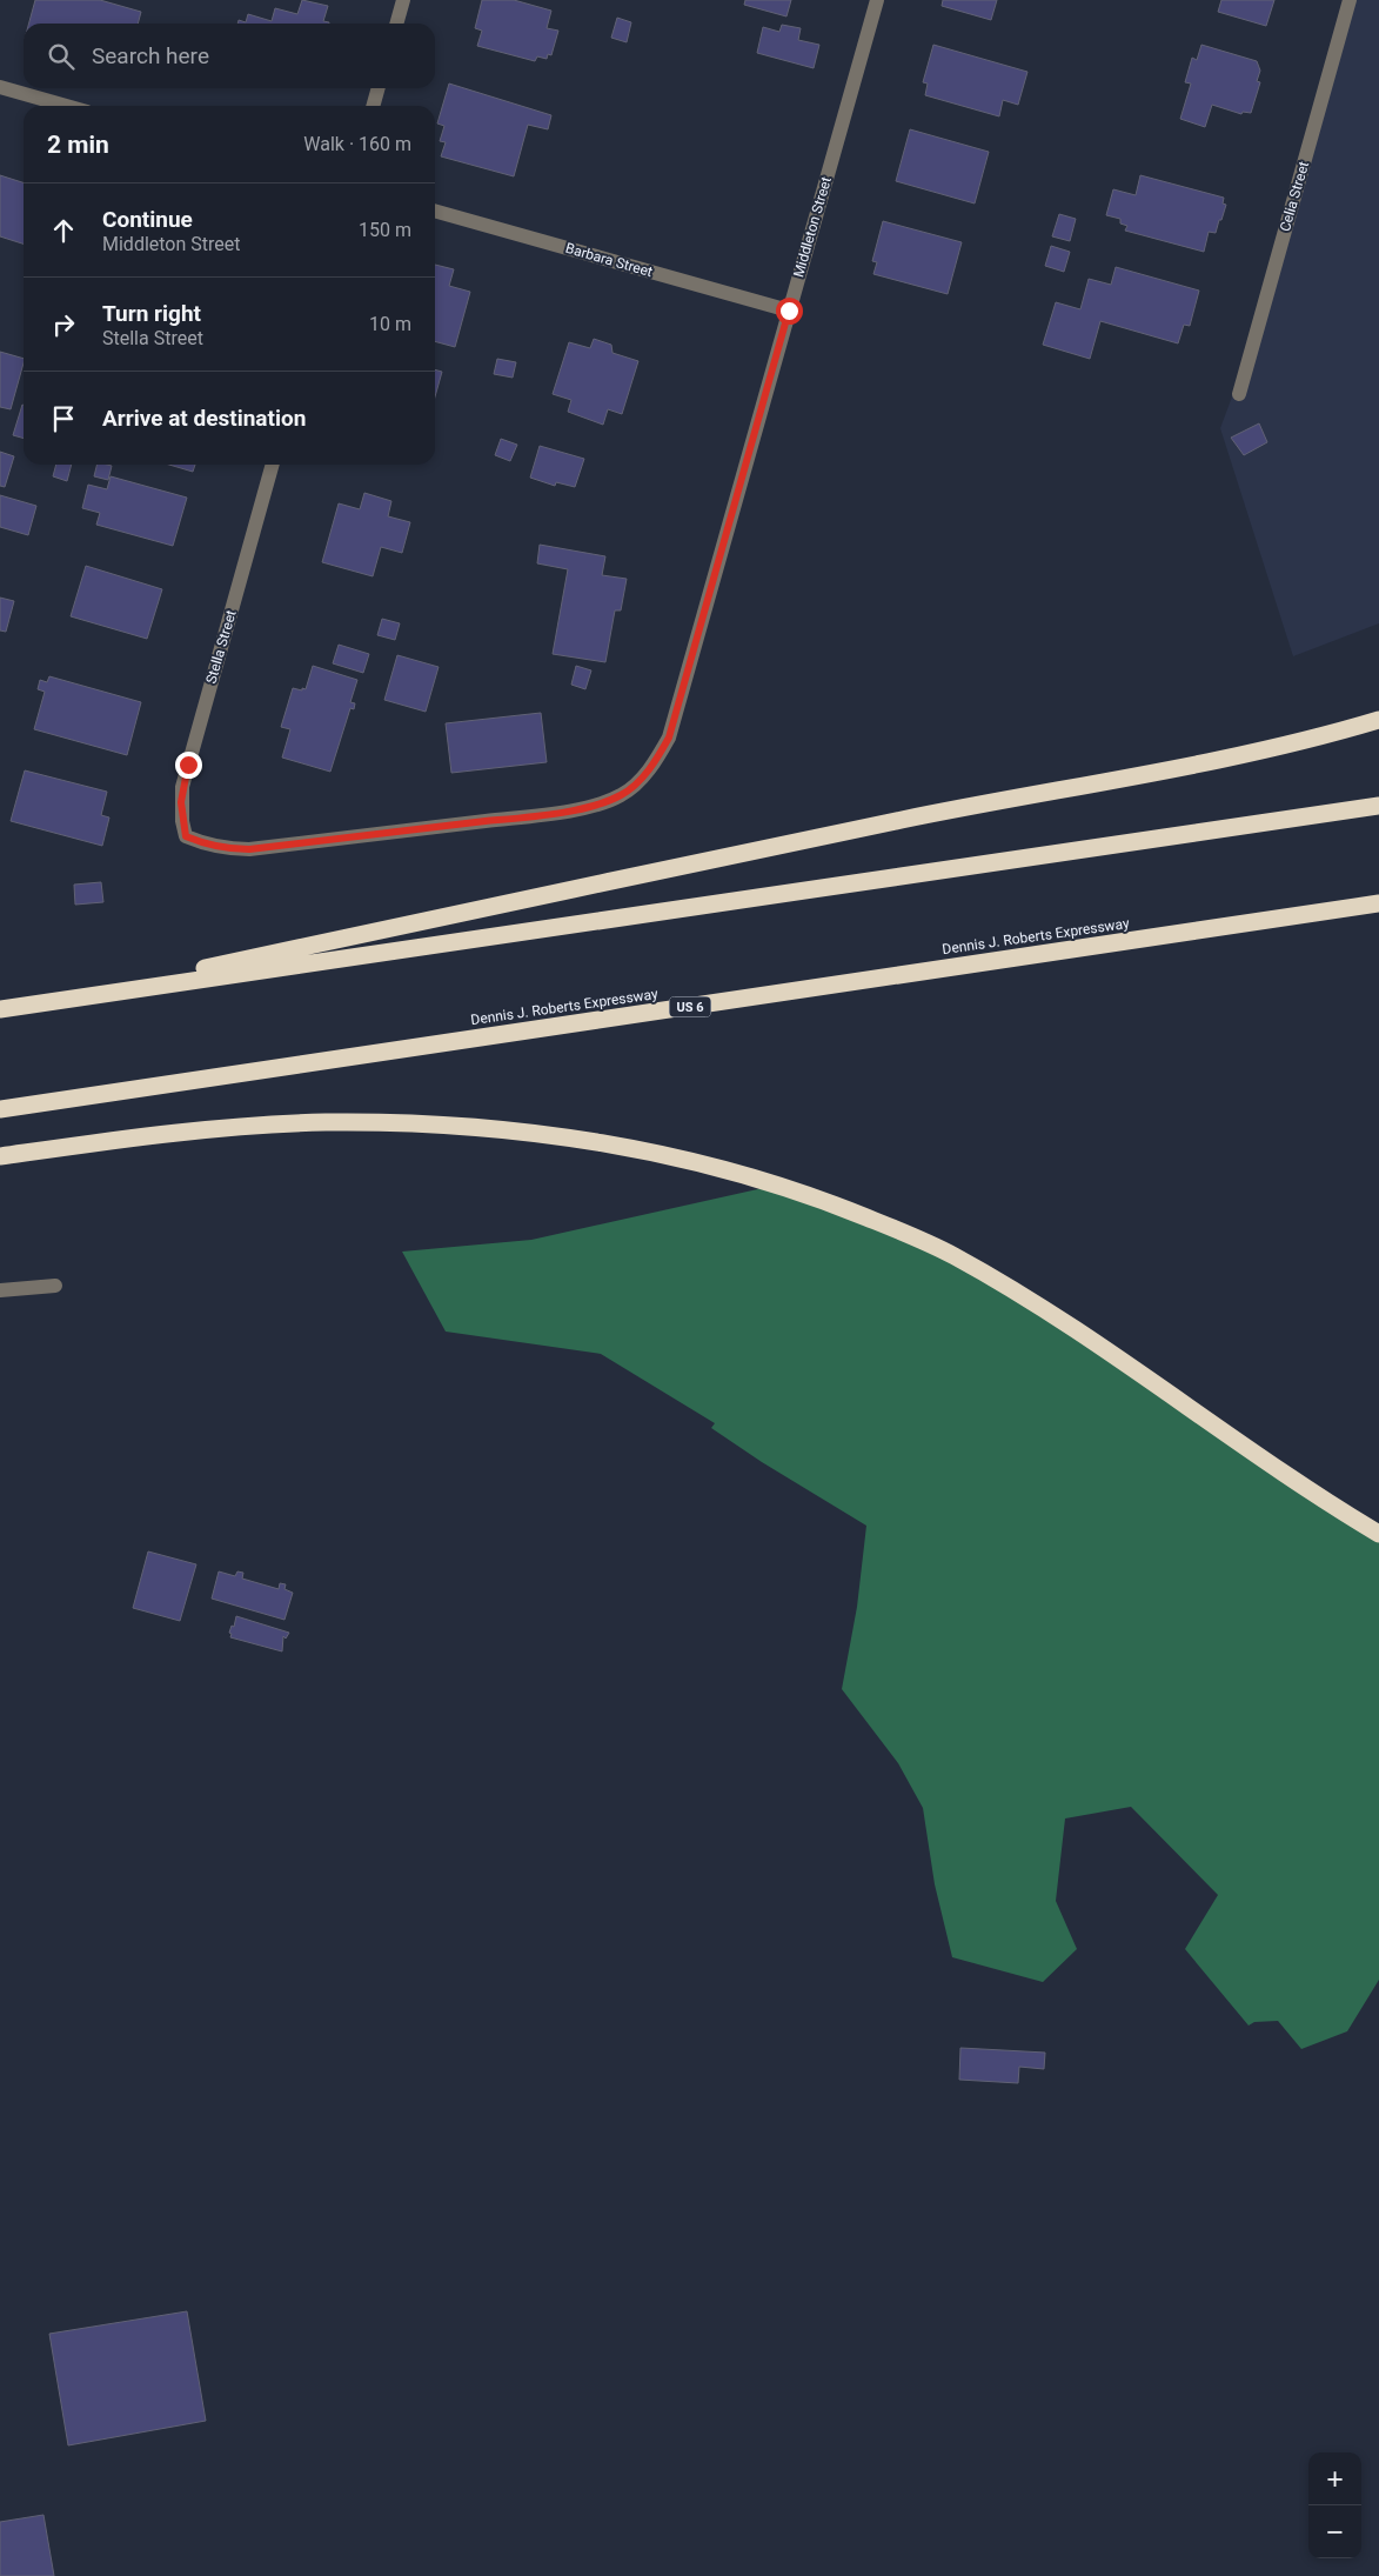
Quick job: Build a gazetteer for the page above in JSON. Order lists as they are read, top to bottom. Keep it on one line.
{"streets":{"highway":["Dennis J. Roberts Expressway","US 6"],"street":["Celia Street","Middleton Street","Barbara Street","Stella Street"]},"crossings":[["Middleton Street","Barbara Street"],["Middleton Street","Stella Street"]],"page":{"search":"Search here","heading":["2 min","Walk · 160 m"],"list":[["Continue","Middleton Street","150 m"],["Turn right","Stella Street","10 m"],"Arrive at destination"],"map_buttons":["+","−"]}}
